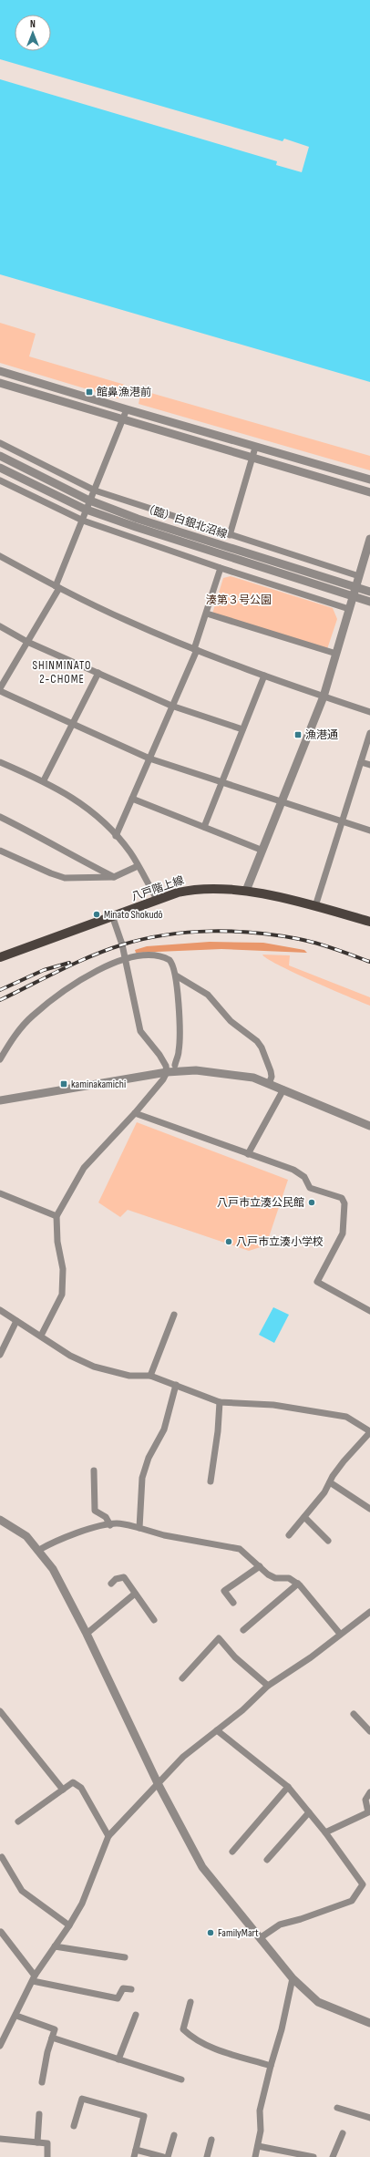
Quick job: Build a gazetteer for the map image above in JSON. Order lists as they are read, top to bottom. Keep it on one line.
{"streets":{"main road":["八戸階上線"],"street":["（臨）白銀北沼線"]},"districts":["SHINMINATO 2-CHOME"],"parks":["湊第３号公園"],"places":{"transit":["館鼻漁港前","漁港通","kaminakamichi"],"other":["Minato Shokudō","八戸市立湊公民館","八戸市立湊小学校","FamilyMart"]},"north":"top"}
